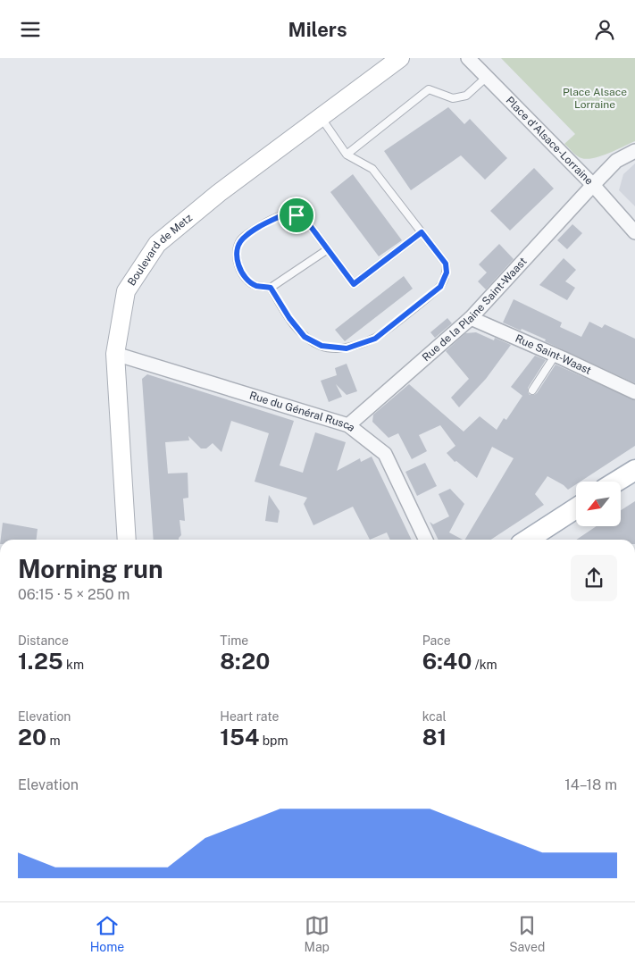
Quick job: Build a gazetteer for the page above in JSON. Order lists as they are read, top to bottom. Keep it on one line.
{"streets":{"main road":["Boulevard de Metz"],"street":["Place d'Alsace-Lorraine","Rue de la Plaine Saint-Waast","Rue Saint-Waast","Rue du Général Rusca"]},"crossings":[["Place d'Alsace-Lorraine","Rue de la Plaine Saint-Waast"],["Boulevard de Metz","Rue du Général Rusca"],["Rue de la Plaine Saint-Waast","Rue Saint-Waast"],["Rue de la Plaine Saint-Waast","Rue du Général Rusca"]],"parks":["Place Alsace Lorraine"],"north":"bottom left","page":{"header":"Milers","heading":["Morning run","06:15 · 5 × 250 m"],"stats":[["Distance","1.25 km"],["Time","8:20"],["Pace","6:40 /km"],["Elevation","20 m"],["Heart rate","154 bpm"],["kcal","81"]],"chart":["Elevation","14–18 m"],"tabs":["Home","Map","Saved"]}}
